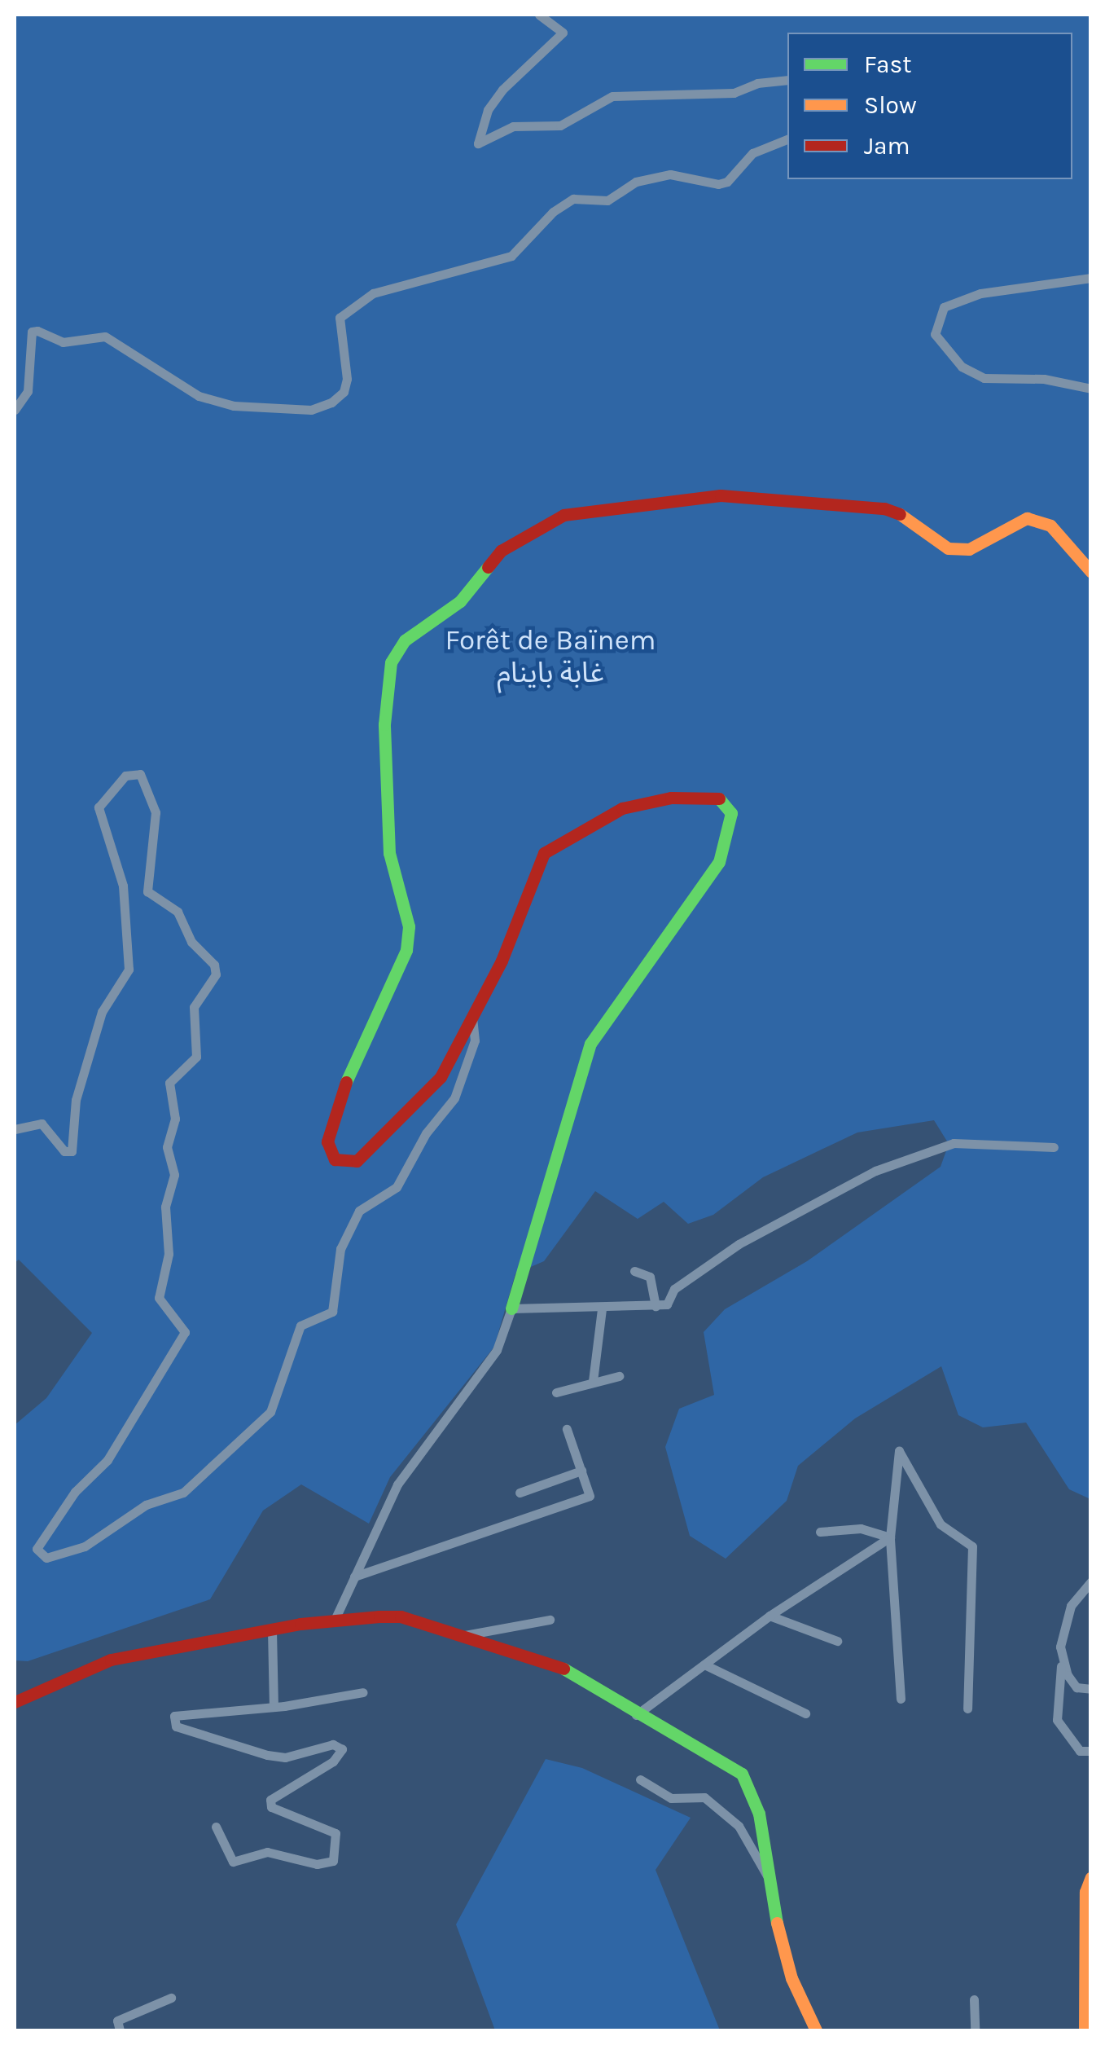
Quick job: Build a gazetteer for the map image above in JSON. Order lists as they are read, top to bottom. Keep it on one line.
{"parks":["Forêt de Baïnem غابة باينام"],"legend":["Fast","Slow","Jam"]}
